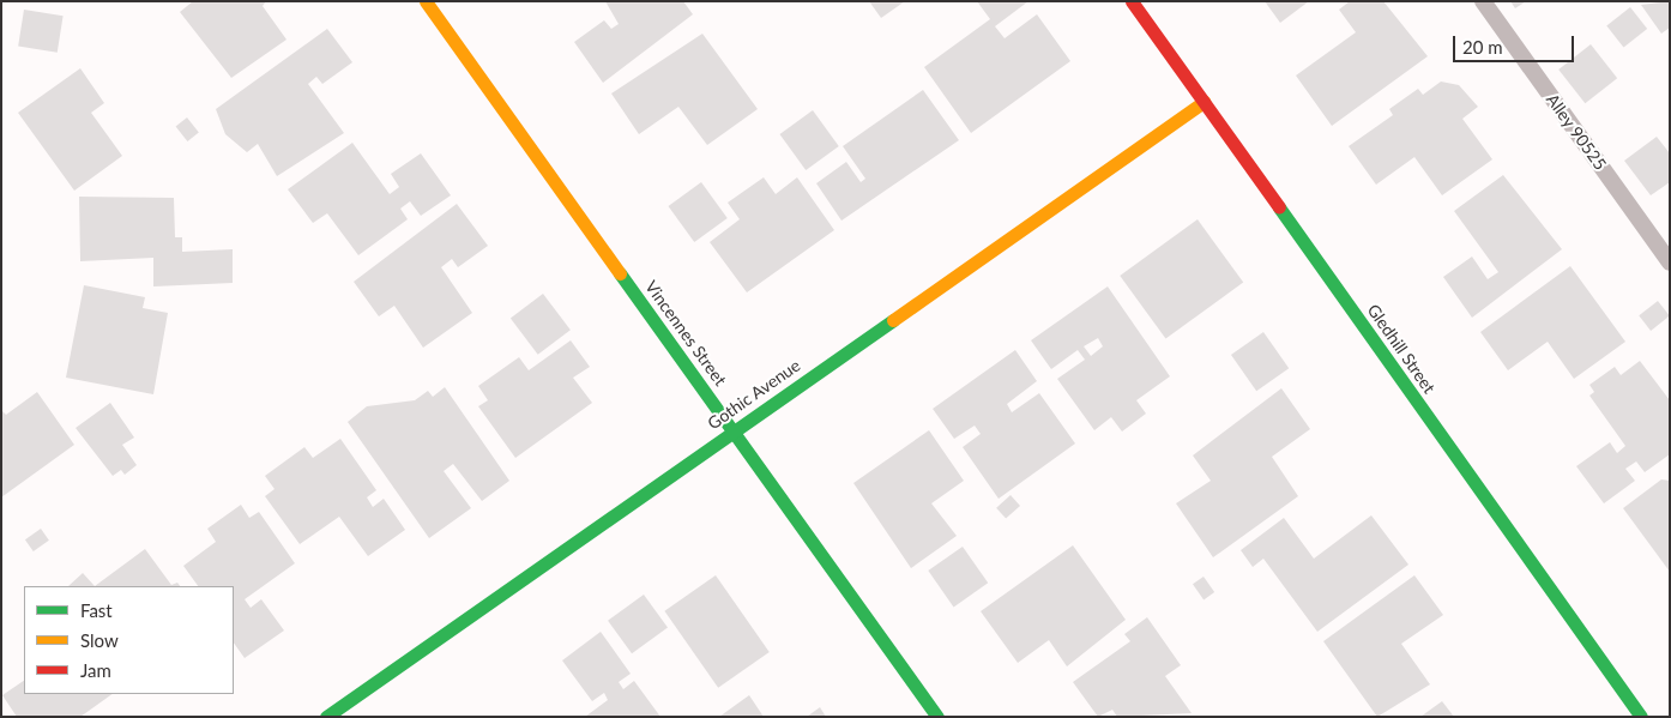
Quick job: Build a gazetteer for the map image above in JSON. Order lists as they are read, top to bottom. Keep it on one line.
{"streets":{"street":["Vincennes Street","Gledhill Street","Gothic Avenue"],"lane":["Alley 90525"]},"crossings":[["Vincennes Street","Gothic Avenue"],["Gledhill Street","Gothic Avenue"]],"legend":["Fast","Slow","Jam"],"scale_bar":"20 m"}
